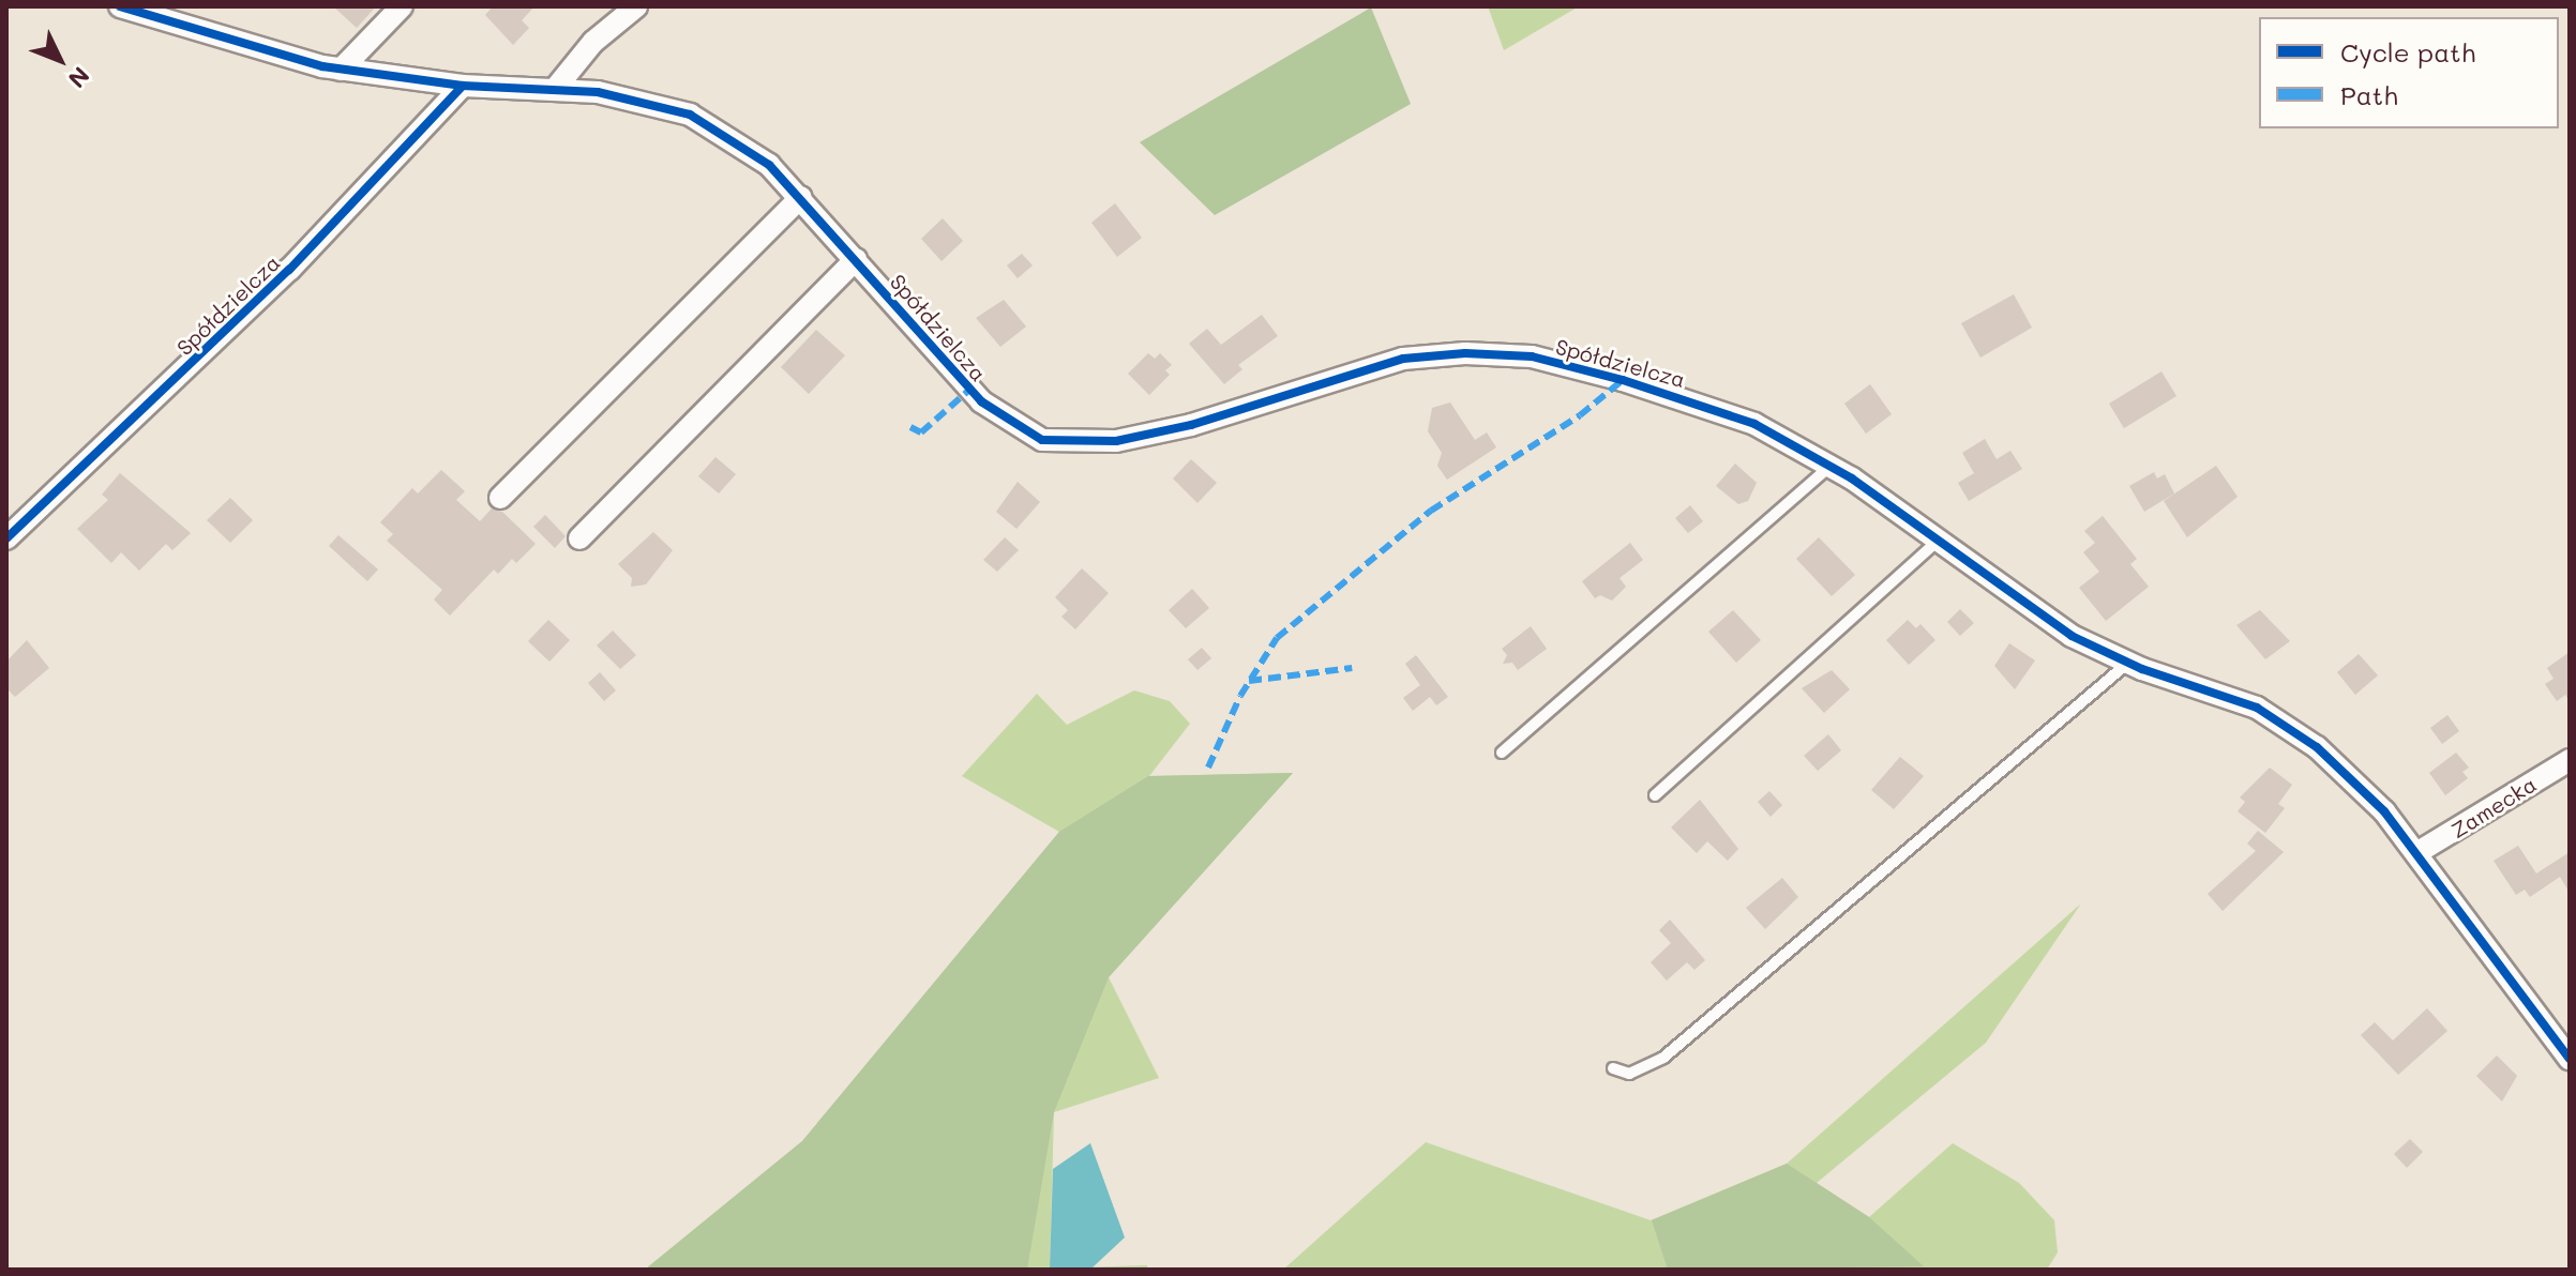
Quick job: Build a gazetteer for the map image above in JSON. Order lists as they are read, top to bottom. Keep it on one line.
{"streets":{"street":["Spółdzielcza","Zamecka"]},"crossings":[["Spółdzielcza","Zamecka"]],"legend":["Cycle path","Path"],"north":"bottom right"}
